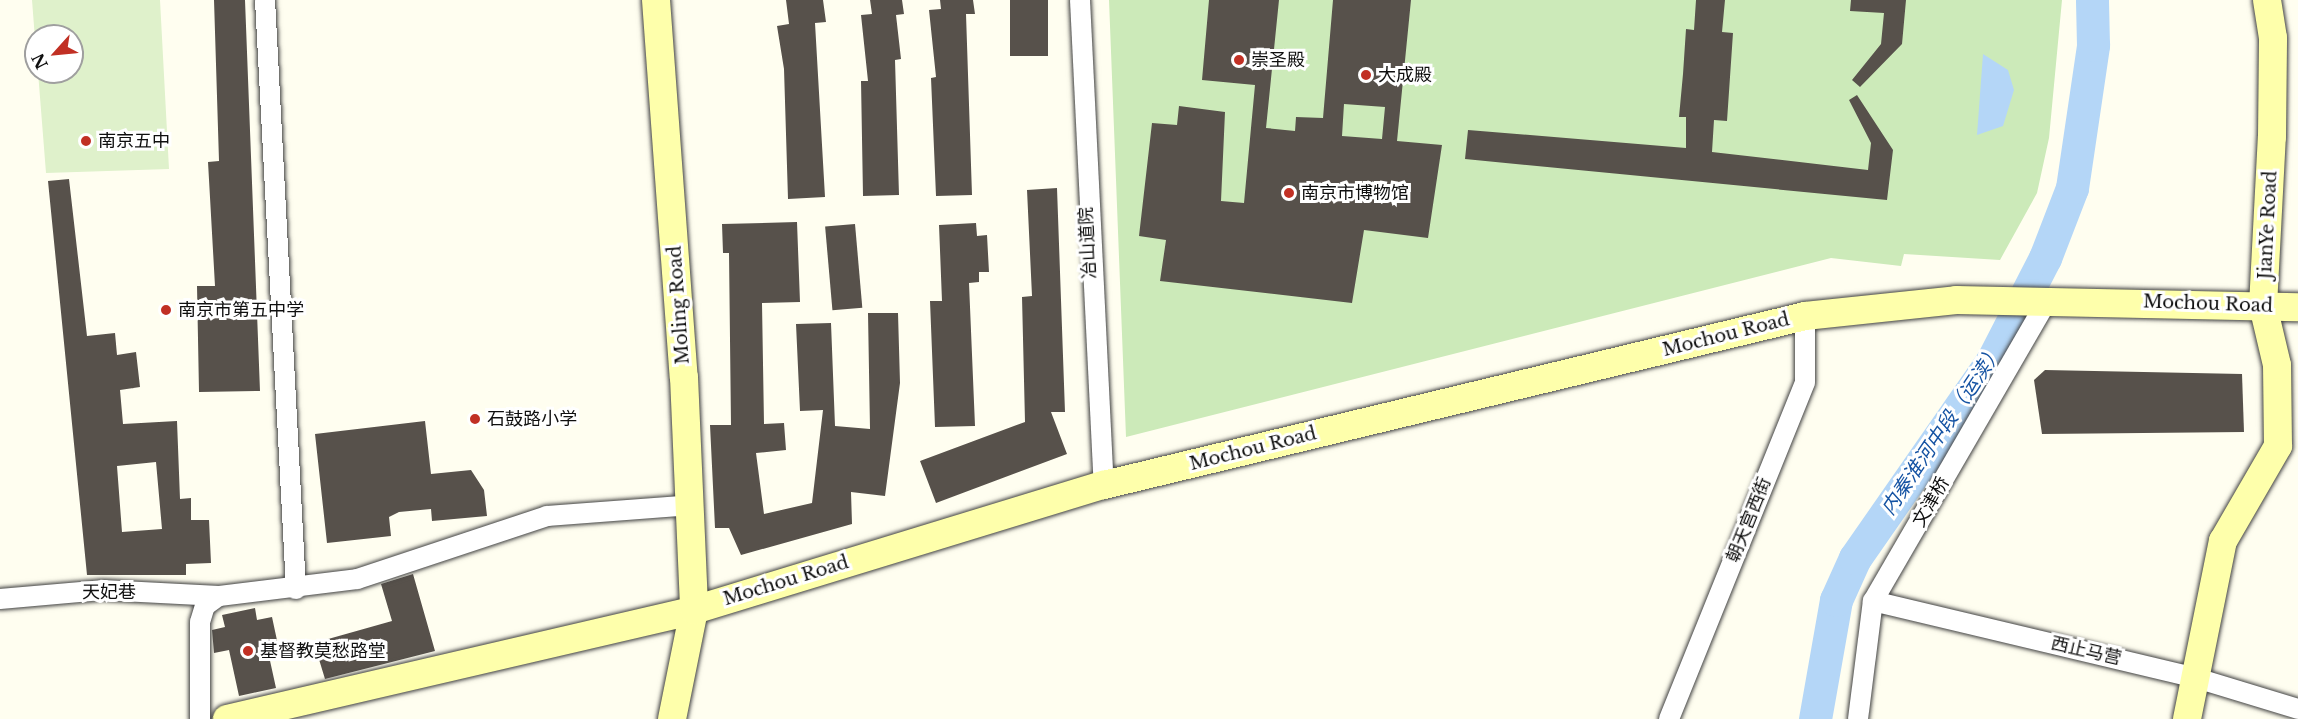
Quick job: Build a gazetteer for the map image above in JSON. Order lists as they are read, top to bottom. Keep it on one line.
{"streets":{"main road":["JianYe Road","Mochou Road","Moling Road"],"street":["冶山道院","文津桥","朝天宫西街","天妃巷","西止马营"]},"crossings":[["JianYe Road","Mochou Road"],["JianYe Road","西止马营"],["冶山道院","Mochou Road"],["Mochou Road","Moling Road"],["Mochou Road","文津桥"],["Mochou Road","朝天宫西街"],["Moling Road","天妃巷"],["文津桥","西止马营"]],"water":["内秦淮河中段（运渎）"],"places":["崇圣殿","大成殿","南京五中","南京市博物馆","南京市第五中学","石鼓路小学","基督教莫愁路堂"],"north":"bottom left"}
